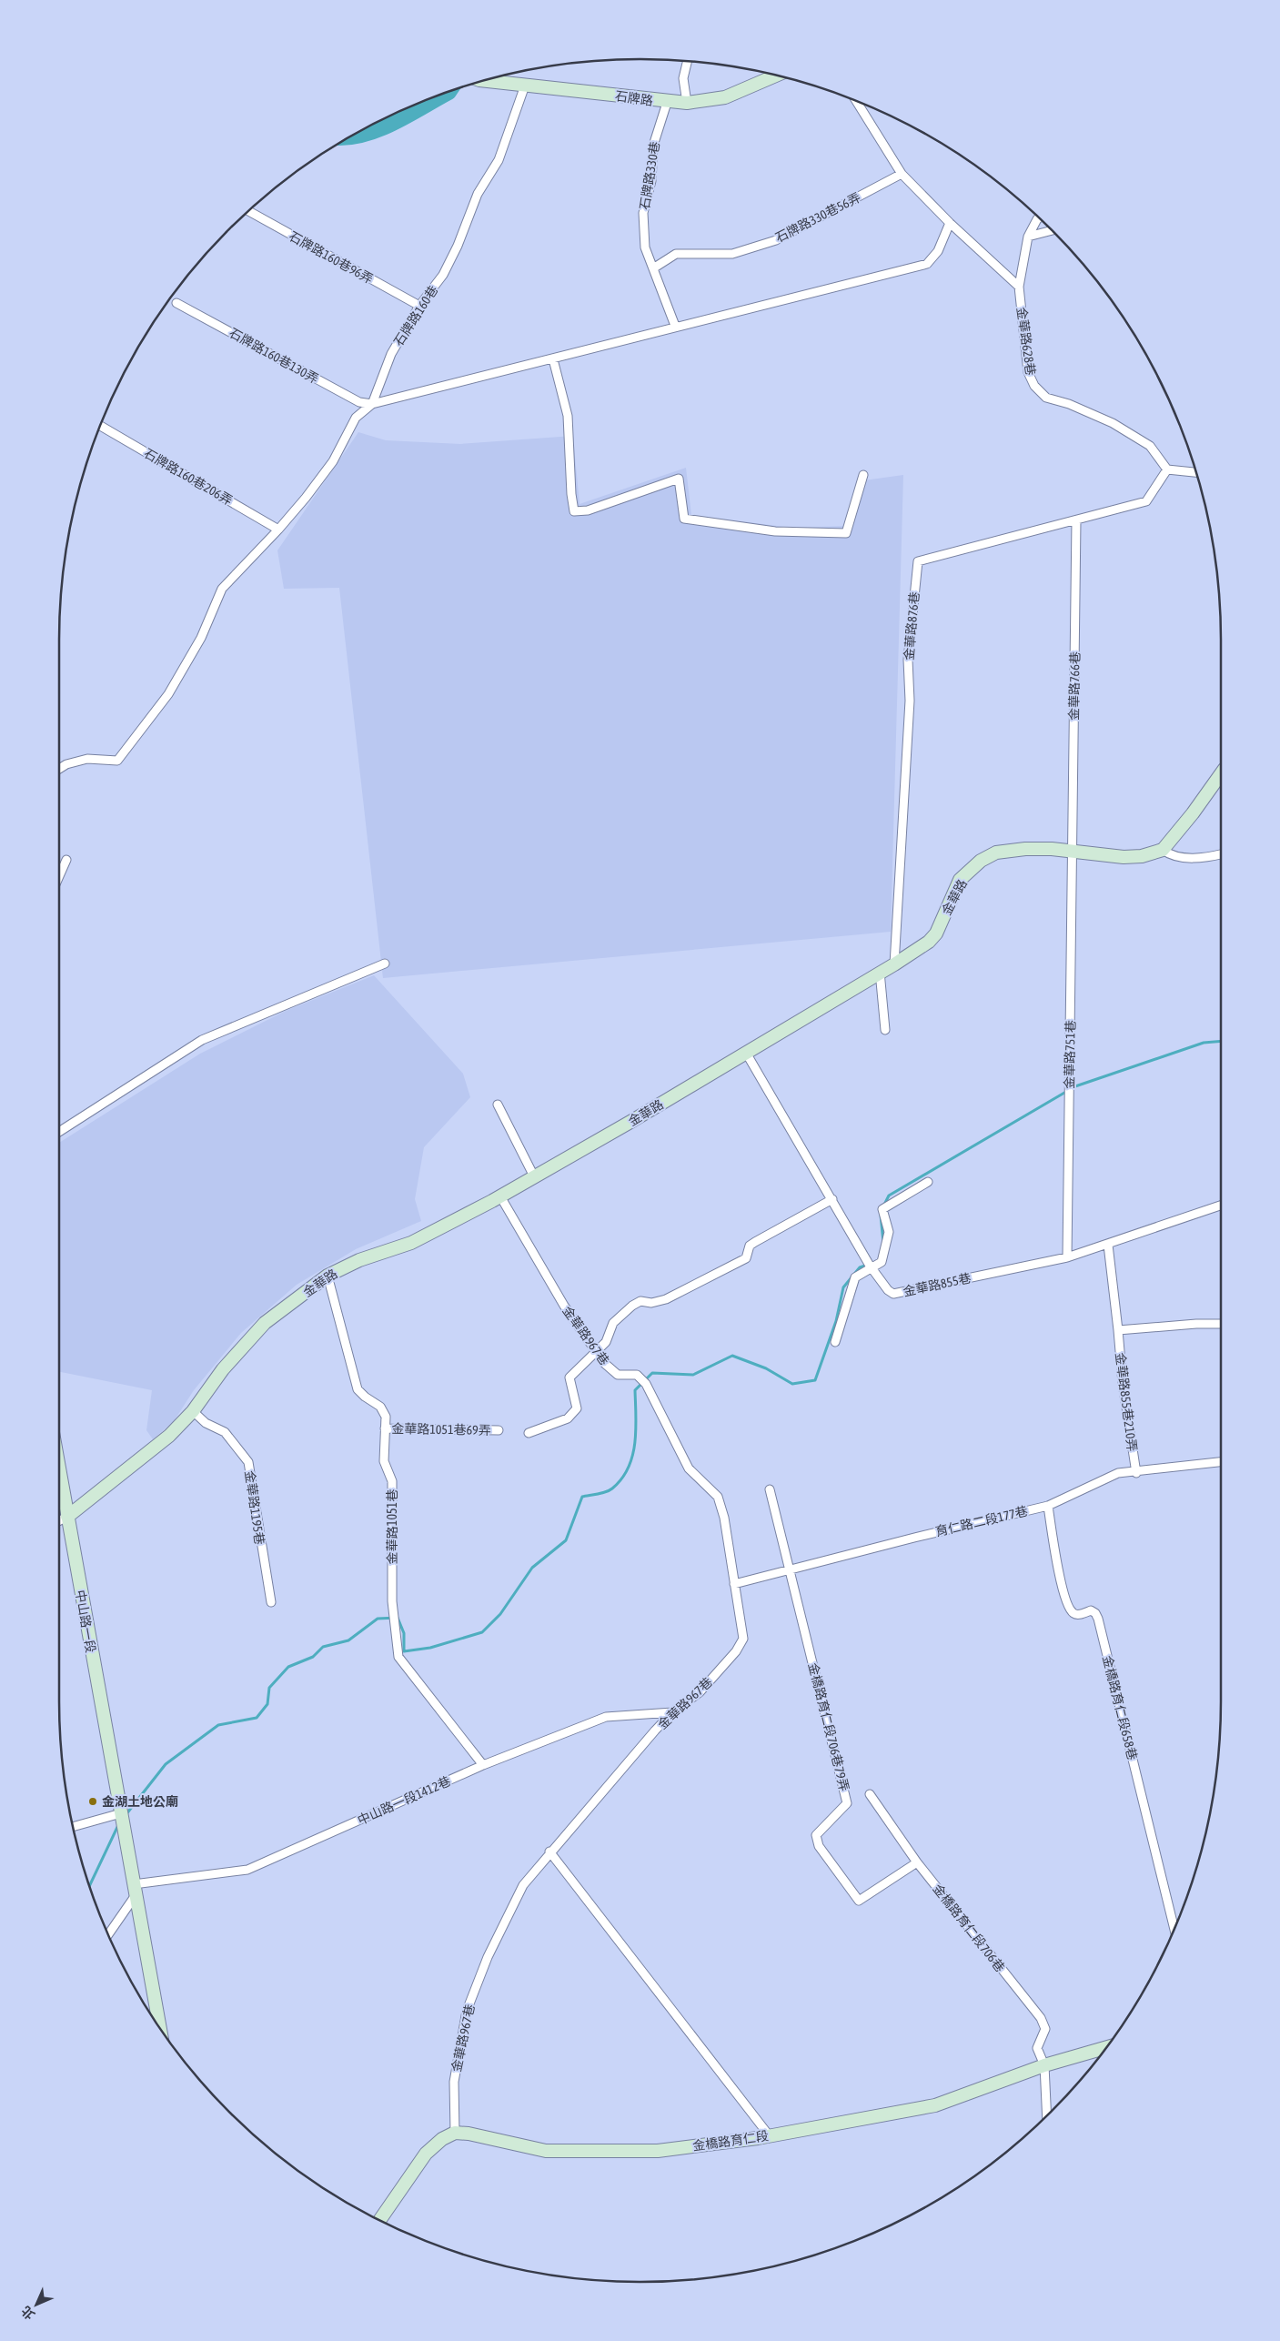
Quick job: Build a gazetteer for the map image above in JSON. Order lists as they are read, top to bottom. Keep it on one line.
{"streets":{"street":["石牌路","石牌路330巷","石牌路330巷56弄","石牌路160巷96弄","石牌路160巷","金華路628巷","石牌路160巷130弄","石牌路160巷206弄","金華路876巷","金華路766巷","金華路","金華路751巷","金華路855巷","金華路967巷","金華路855巷210弄","金華路1051巷69弄","金華路1195巷","育仁路二段177巷","金華路1051巷","中山路一段","金橋路育仁段658巷","金橋路育仁段706巷79弄","中山路一段1412巷","金橋路育仁段706巷","金橋路育仁段"]},"crossings":[["石牌路","石牌路330巷"],["石牌路","石牌路160巷"],["石牌路330巷","石牌路330巷56弄"],["石牌路160巷96弄","石牌路160巷"],["石牌路160巷","石牌路160巷130弄"],["石牌路160巷","石牌路160巷206弄"],["金華路628巷","金華路876巷"],["金華路876巷","金華路766巷"],["金華路876巷","金華路"],["金華路766巷","金華路"],["金華路766巷","金華路751巷"],["金華路","金華路751巷"],["金華路","金華路855巷"],["金華路","金華路967巷"],["金華路","金華路1195巷"],["金華路","金華路1051巷"],["金華路","中山路一段"],["金華路751巷","金華路855巷"],["金華路855巷","金華路855巷210弄"],["金華路967巷","育仁路二段177巷"],["金華路967巷","中山路一段1412巷"],["金華路967巷","金橋路育仁段"],["金華路855巷210弄","育仁路二段177巷"],["金華路1051巷69弄","金華路1051巷"],["育仁路二段177巷","金橋路育仁段658巷"],["育仁路二段177巷","金橋路育仁段706巷79弄"],["金華路1051巷","中山路一段1412巷"],["中山路一段","中山路一段1412巷"],["金橋路育仁段706巷79弄","金橋路育仁段706巷"],["金橋路育仁段706巷","金橋路育仁段"]],"places":["金湖土地公廟"],"north":"bottom left"}
